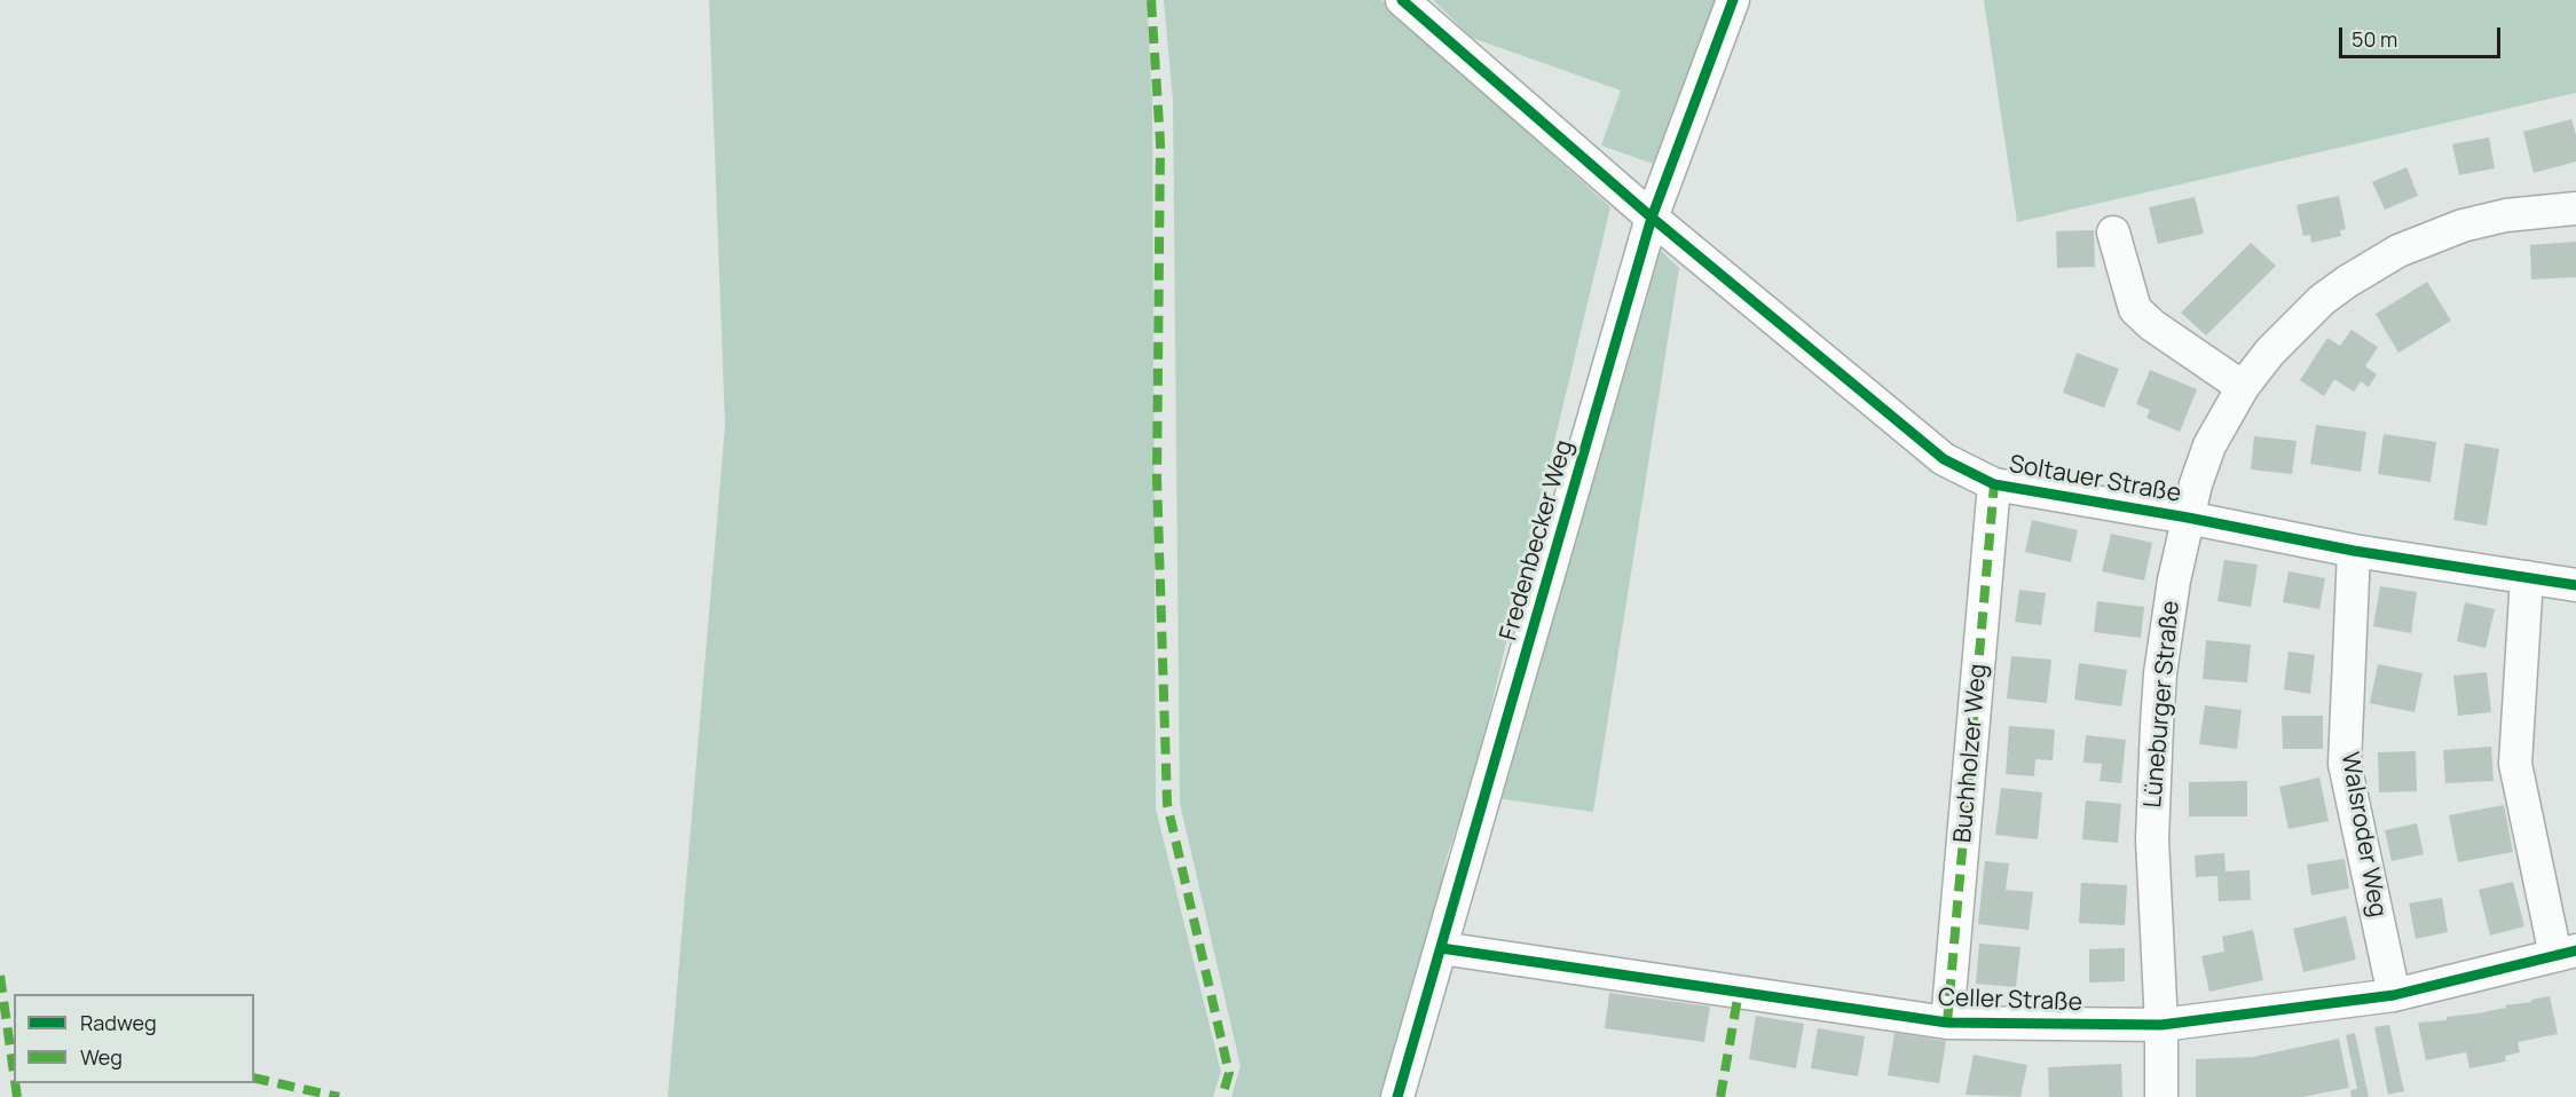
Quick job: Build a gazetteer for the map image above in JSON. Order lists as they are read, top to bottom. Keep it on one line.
{"streets":{"street":["Soltauer Straße","Fredenbecker Weg","Lüneburger Straße","Buchholzer Weg","Walsroder Weg","Celler Straße"]},"crossings":[["Soltauer Straße","Fredenbecker Weg"],["Soltauer Straße","Lüneburger Straße"],["Soltauer Straße","Buchholzer Weg"],["Soltauer Straße","Walsroder Weg"],["Fredenbecker Weg","Celler Straße"],["Lüneburger Straße","Celler Straße"],["Buchholzer Weg","Celler Straße"],["Walsroder Weg","Celler Straße"]],"legend":["Radweg","Weg"],"scale_bar":"50 m"}
